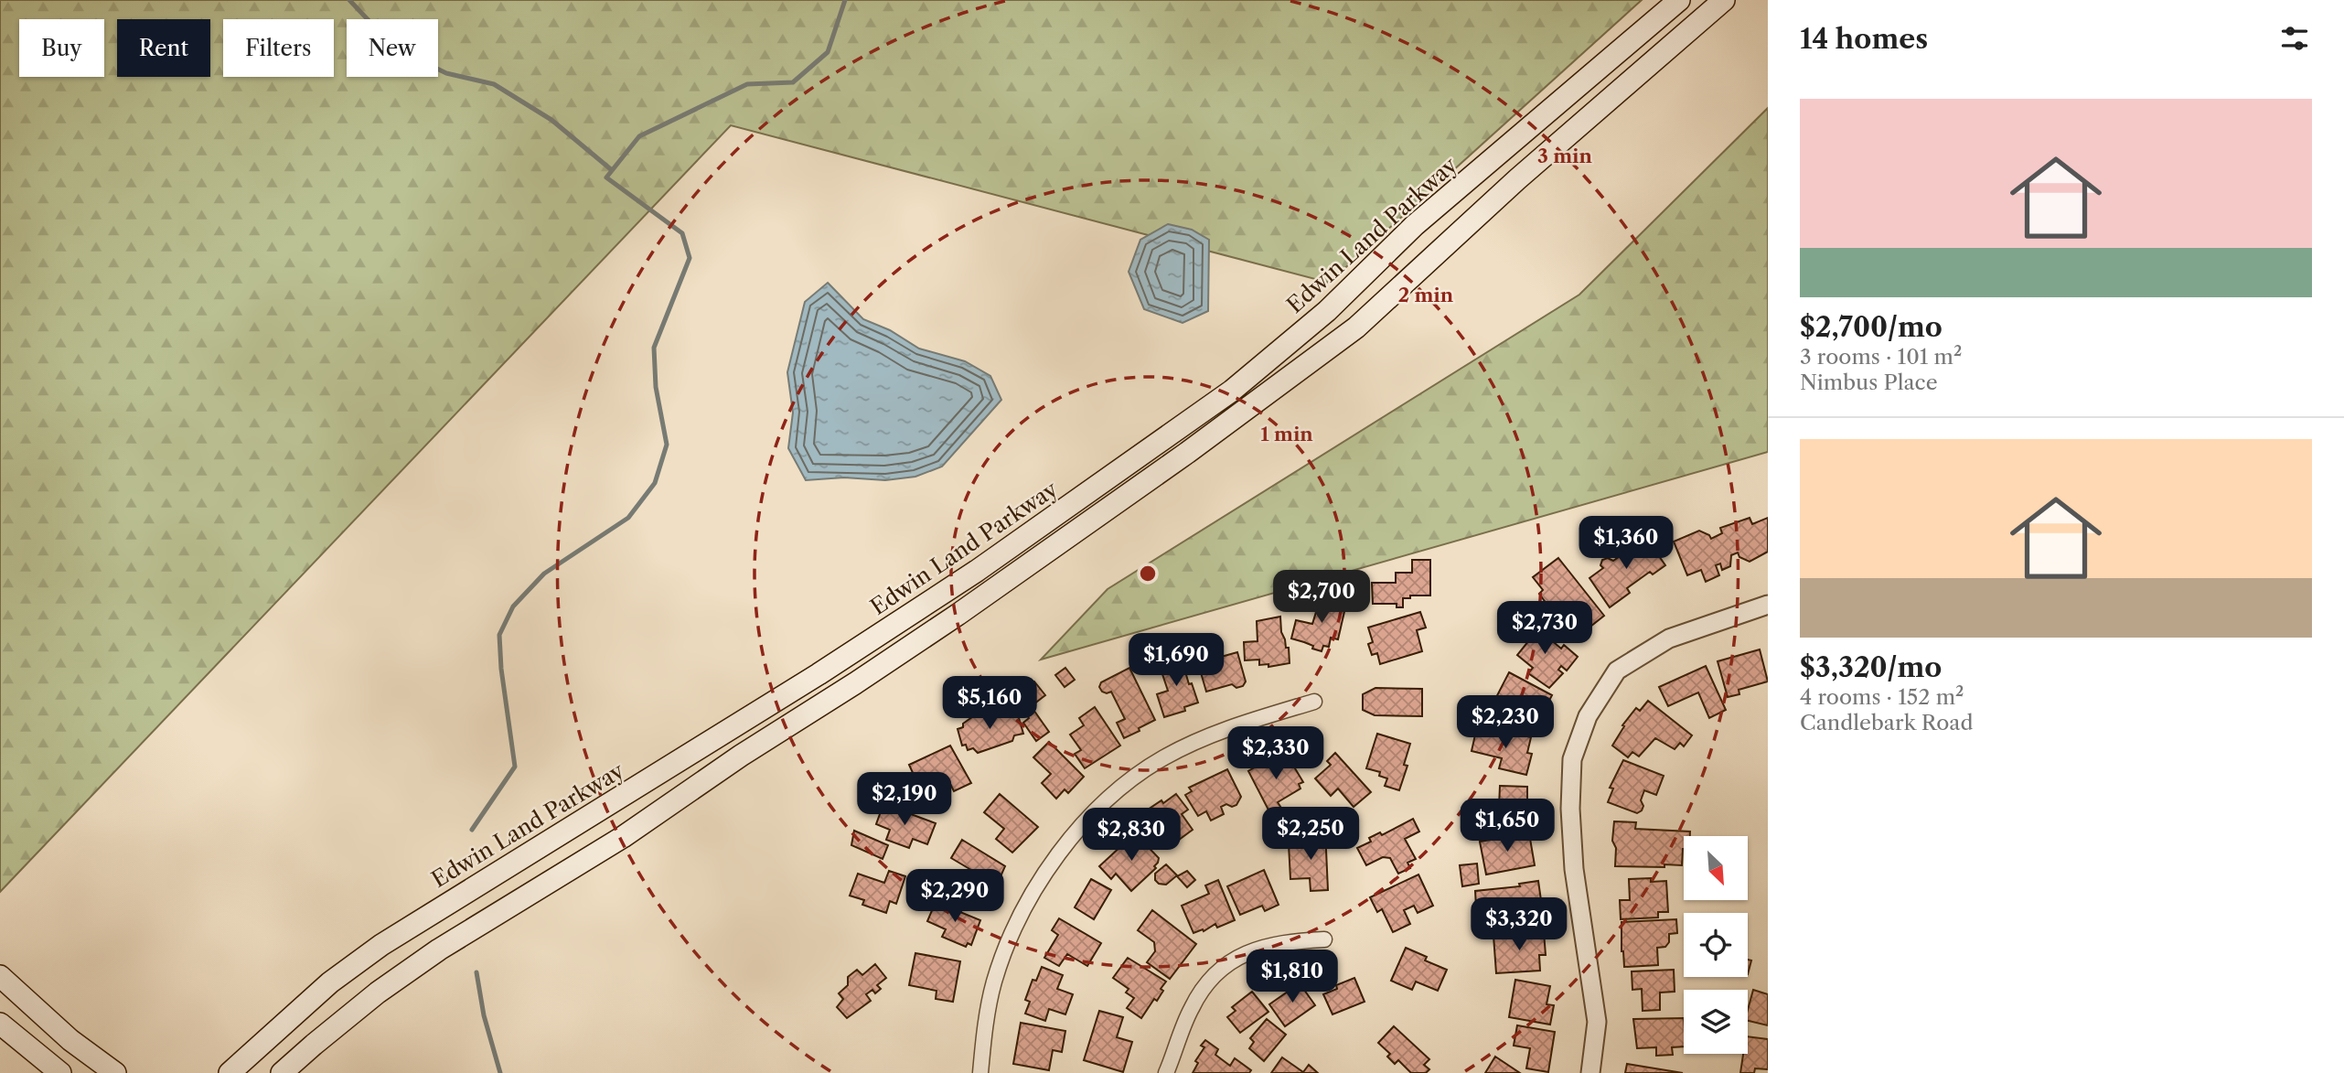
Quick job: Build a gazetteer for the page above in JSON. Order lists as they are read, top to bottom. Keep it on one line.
{"streets":{"main road":["Edwin Land Parkway"]},"north":"bottom right","page":{"heading":"14 homes","chip":["Buy","Rent","Filters","New"],"list":[{"name":"$2,700/mo","note":"3 rooms · 101 m² · Nimbus Place"},{"name":"$3,320/mo","note":"4 rooms · 152 m² · Candlebark Road"}],"price":["$1,360","$2,700","$2,730","$1,690","$5,160","$2,230","$2,330","$2,190","$1,650","$2,250","$2,830","$2,290","$3,320","$1,810"]},"rings":["3 min","2 min","1 min"]}
